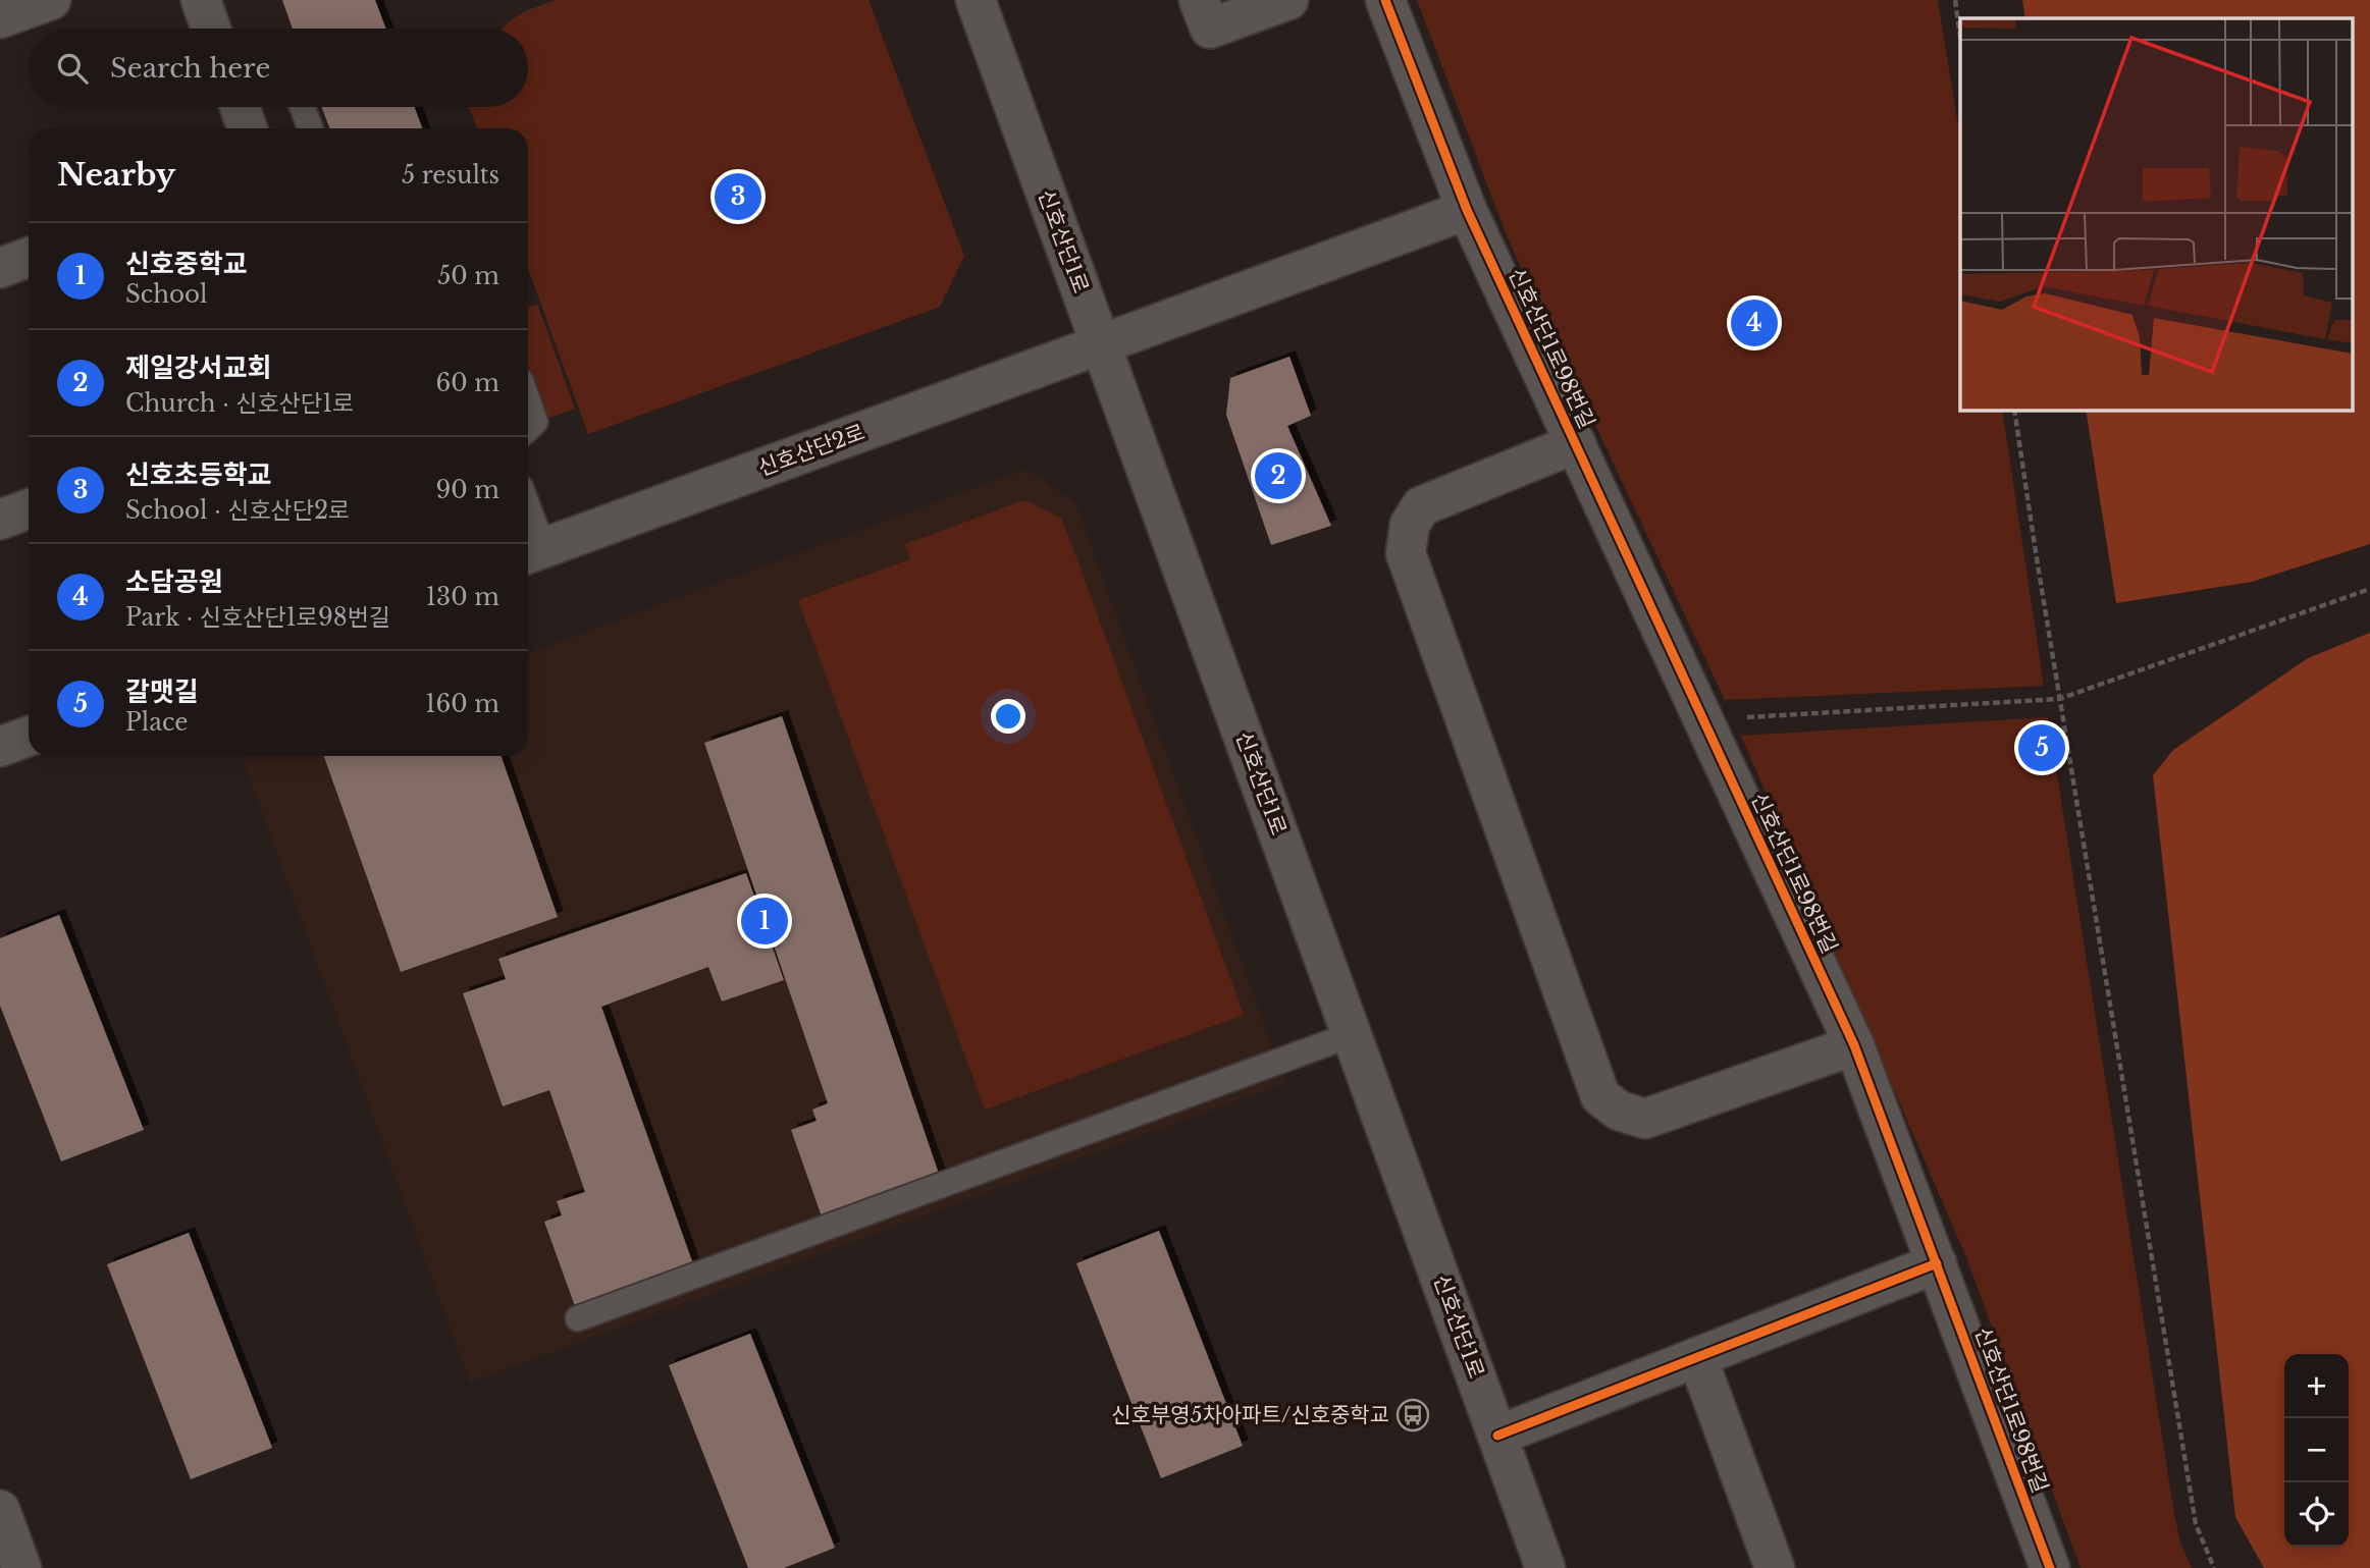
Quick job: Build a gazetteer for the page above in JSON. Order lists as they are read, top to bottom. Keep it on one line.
{"streets":{"street":["신호산단1로","신호산단1로98번길","신호산단2로"]},"crossings":[["신호산단1로","신호산단2로"]],"places":{"bus stop":["신호부영5차아파트/신호중학교"]},"page":{"search":"Search here","heading":["Nearby","5 results"],"pins":["3","4","2","5","1"],"list":[{"mark":"1","name":"신호중학교","note":"School","value":"50 m"},{"mark":"2","name":"제일강서교회","note":"Church · 신호산단1로","value":"60 m"},{"mark":"3","name":"신호초등학교","note":"School · 신호산단2로","value":"90 m"},{"mark":"4","name":"소담공원","note":"Park · 신호산단1로98번길","value":"130 m"},{"mark":"5","name":"갈맷길","note":"Place","value":"160 m"}],"map_buttons":["+","−"]}}
